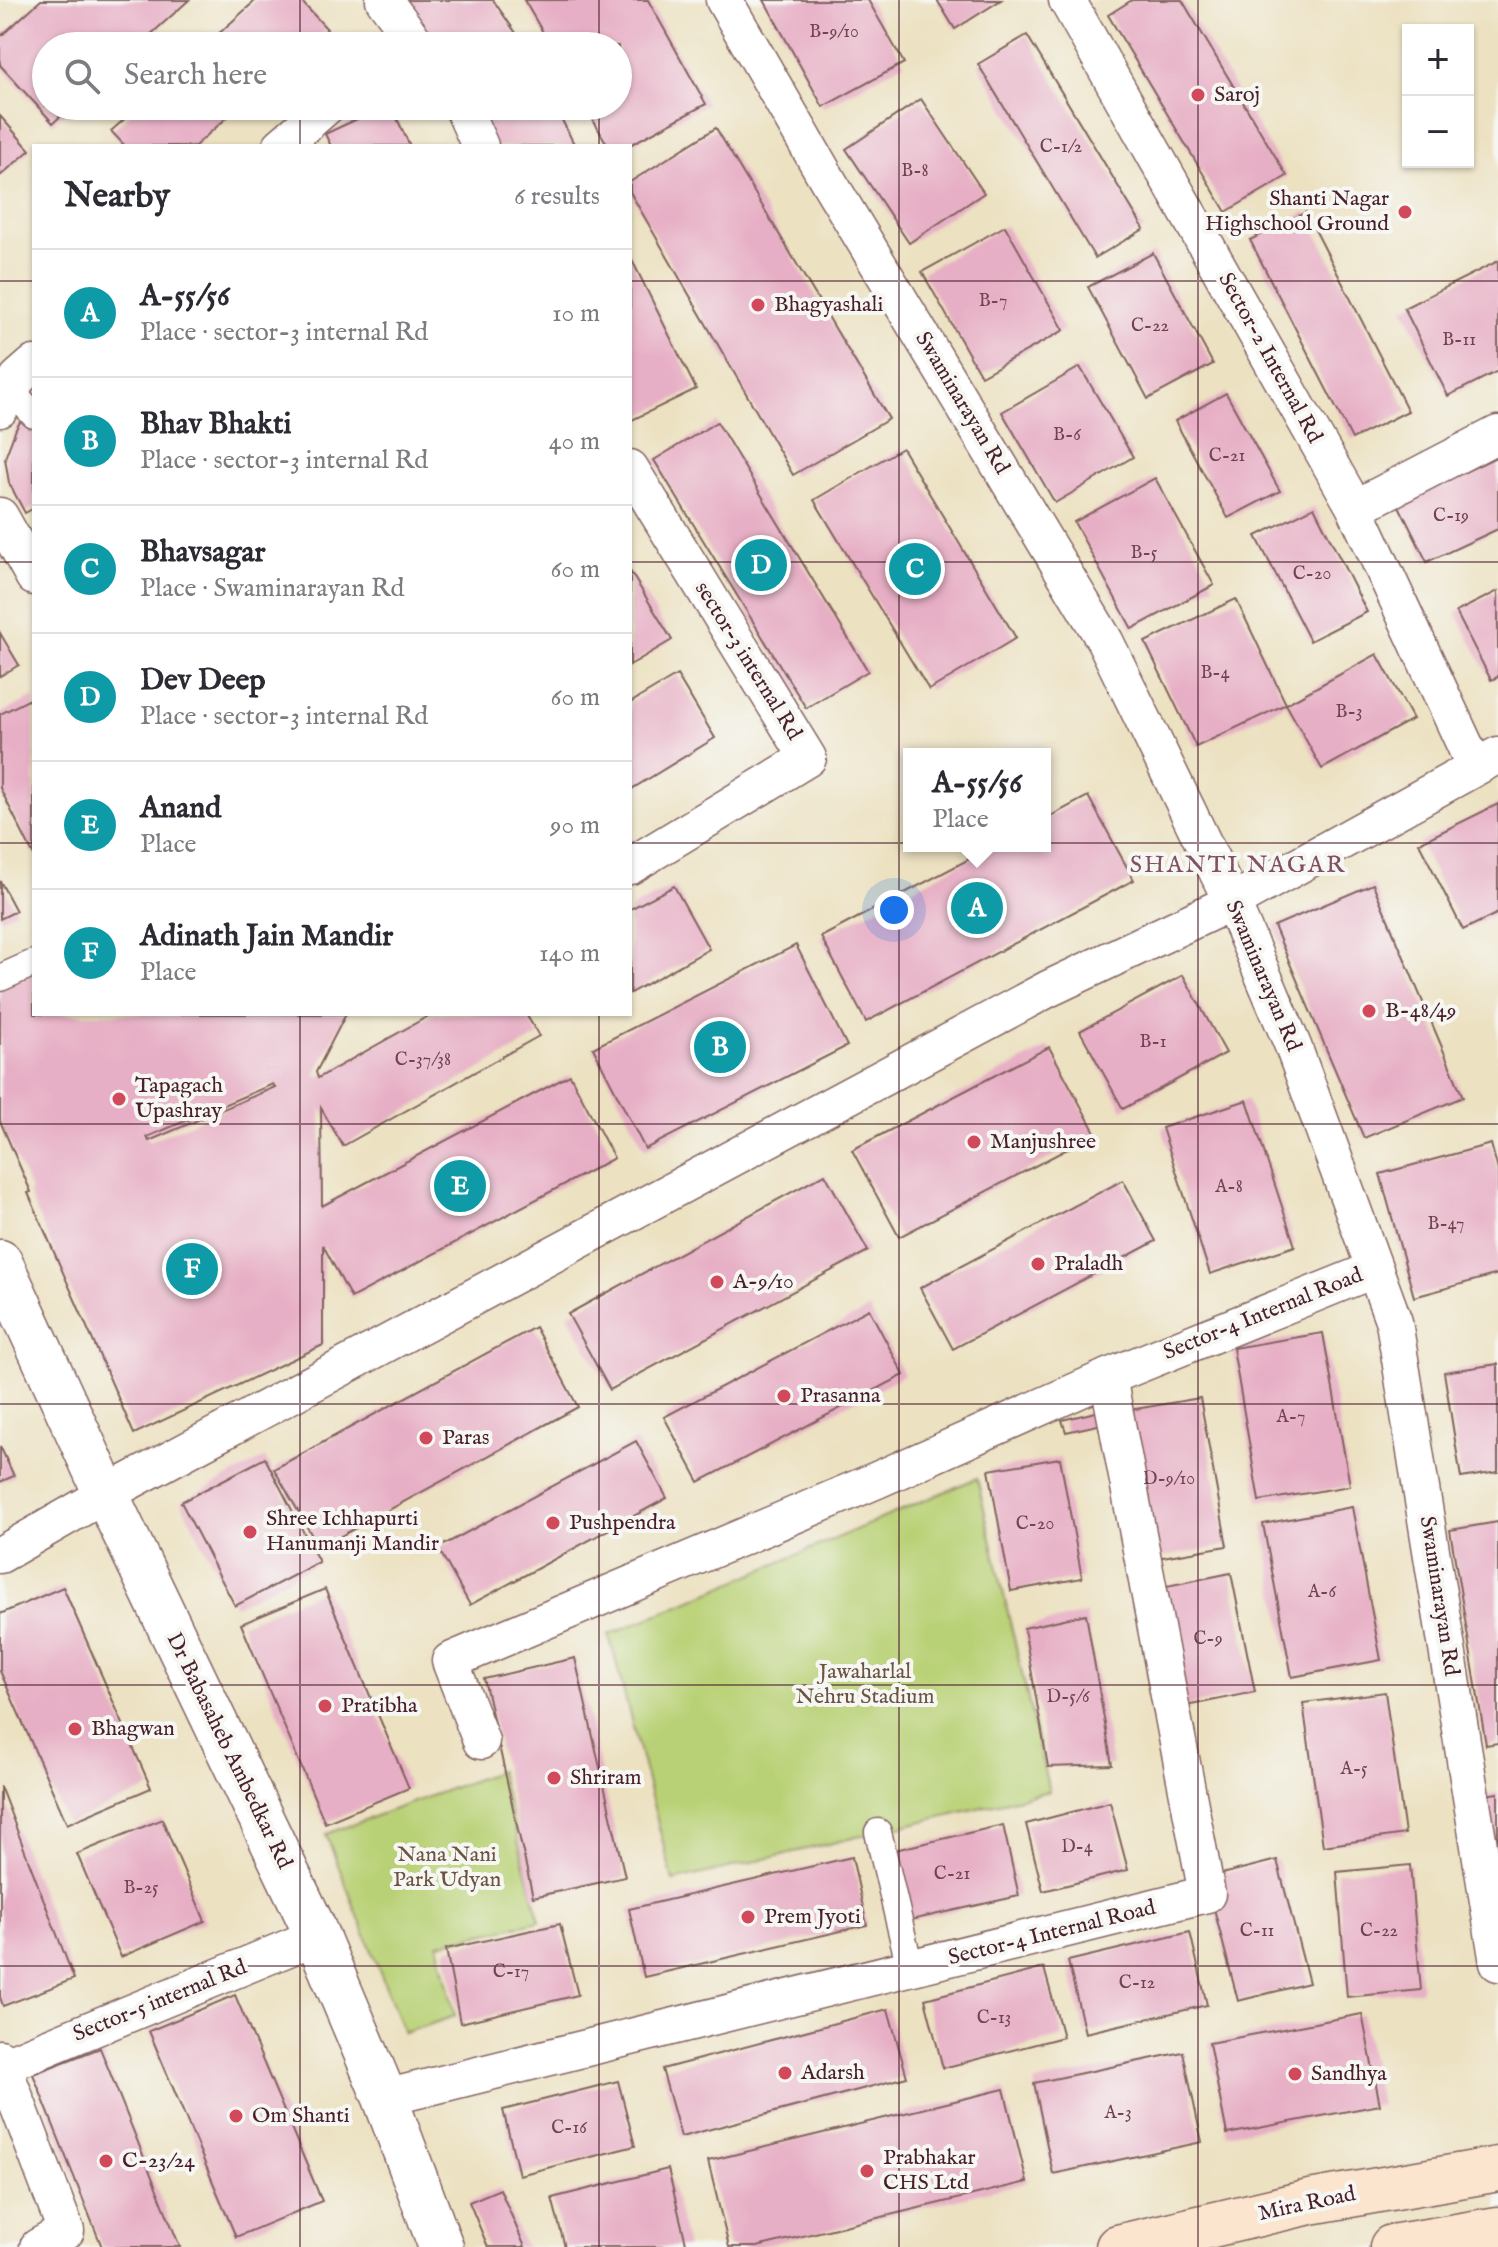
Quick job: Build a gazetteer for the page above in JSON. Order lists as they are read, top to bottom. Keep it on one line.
{"streets":{"main road":["Mira Road"],"street":["Sector-2 Internal Rd","Swaminarayan Rd","sector-3 internal Rd","Sector-4 Internal Road","Dr Babasaheb Ambedkar Rd","Sector-5 internal Rd"]},"crossings":[["Swaminarayan Rd","Sector-4 Internal Road"],["Sector-4 Internal Road","Dr Babasaheb Ambedkar Rd"],["Dr Babasaheb Ambedkar Rd","Sector-5 internal Rd"]],"districts":["SHANTI NAGAR"],"parks":["Jawaharlal Nehru Stadium","Nana Nani Park Udyan"],"places":["Saroj","Shanti Nagar Highschool Ground","Bhagyashali","B-48/49","Tapagach Upashray","Manjushree","Praladh","A-9/10","Prasanna","Paras","Pushpendra","Shree Ichhapurti Hanumanji Mandir","Pratibha","Bhagwan","Shriram","Prem Jyoti","Adarsh","Sandhya","Om Shanti","C-23/24","Prabhakar CHS Ltd"],"house_numbers":["B-9/10","C-1/2","B-8","B-7","C-22","B-11","B-6","C-21","C-19","B-5","C-20","B-4","B-3","B-1","C-37/38","A-8","B-47","A-7","D-9/10","C-20","A-6","C-9","D-5/6","A-5","D-4","C-21","B-25","C-11","C-22","C-17","C-12","C-13","A-3","C-16"],"page":{"map_buttons":["+","−"],"search":"Search here","heading":["Nearby","6 results"],"list":[{"mark":"A","name":"A-55/56","note":"Place · sector-3 internal Rd","value":"10 m"},{"mark":"B","name":"Bhav Bhakti","note":"Place · sector-3 internal Rd","value":"40 m"},{"mark":"C","name":"Bhavsagar","note":"Place · Swaminarayan Rd","value":"60 m"},{"mark":"D","name":"Dev Deep","note":"Place · sector-3 internal Rd","value":"60 m"},{"mark":"E","name":"Anand","note":"Place","value":"90 m"},{"mark":"F","name":"Adinath Jain Mandir","note":"Place","value":"140 m"}],"pins":["D","C","A","B","E","F"],"popup":["A-55/56","Place"]}}
